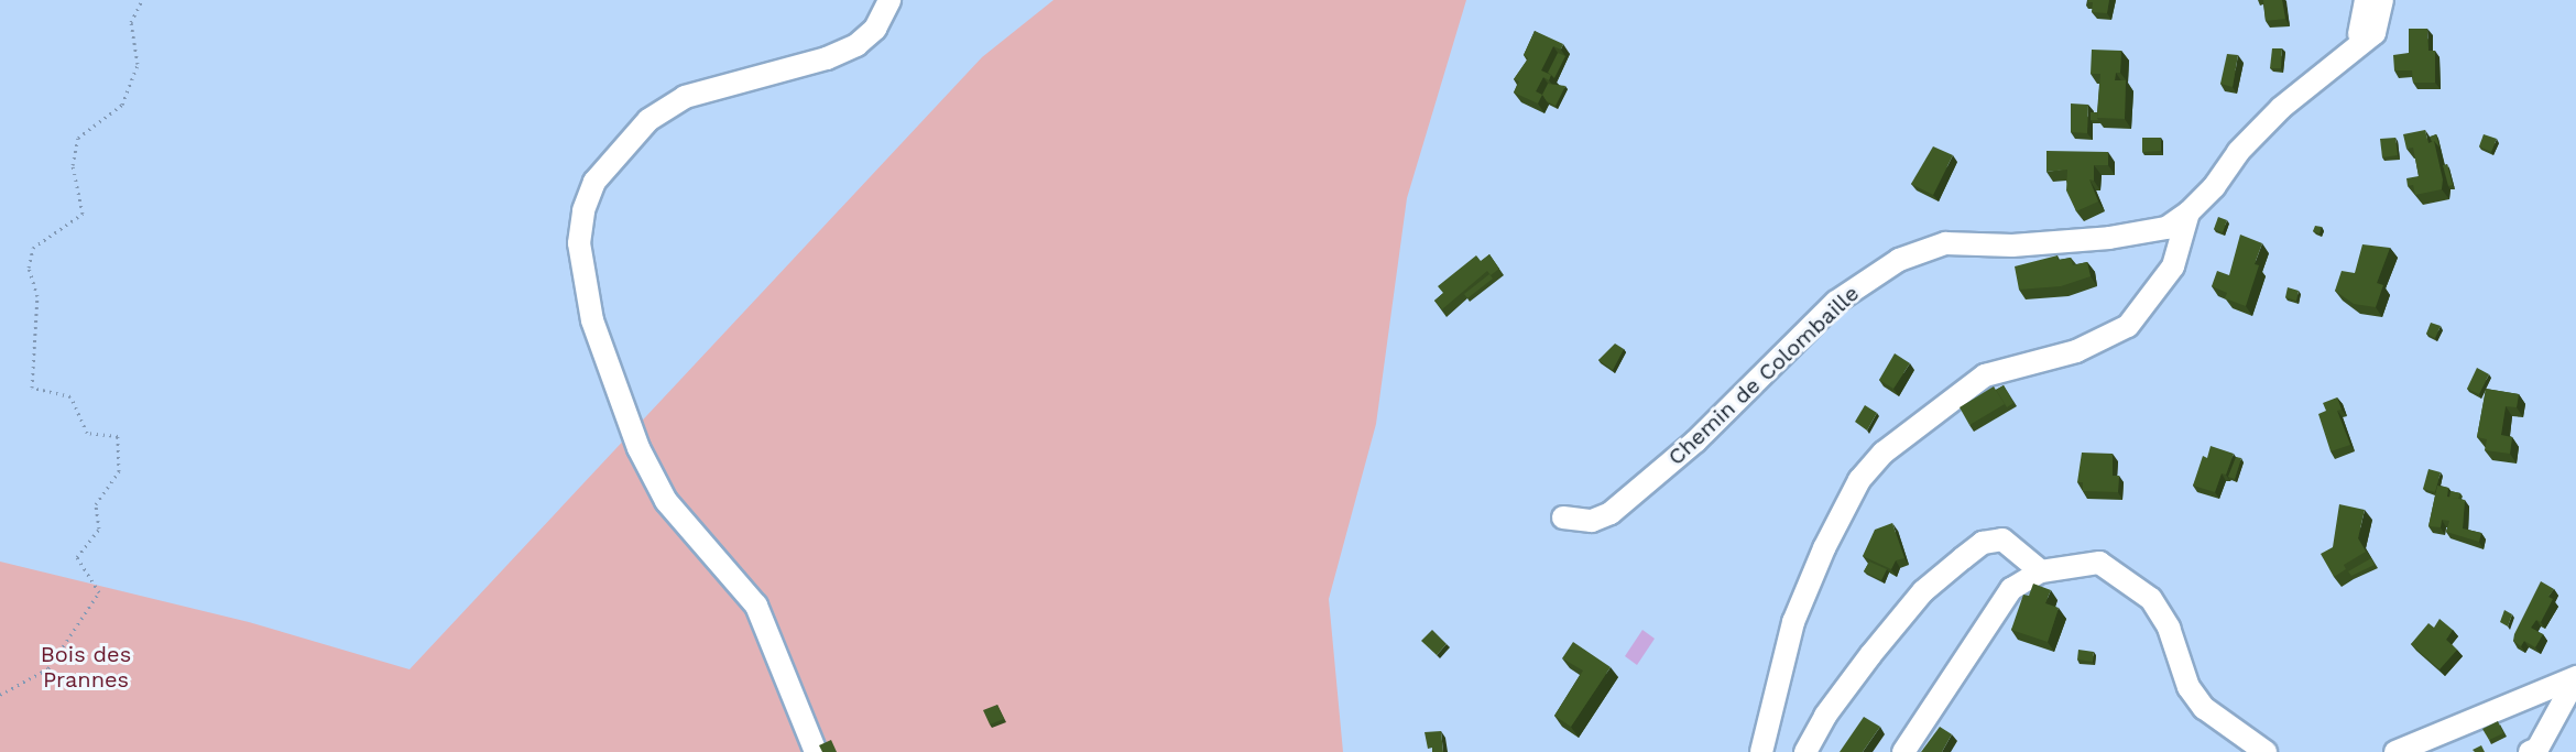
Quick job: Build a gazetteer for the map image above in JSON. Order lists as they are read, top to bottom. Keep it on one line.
{"streets":{"street":["Chemin de Colombaille"]},"parks":["Bois des Prannes"]}
